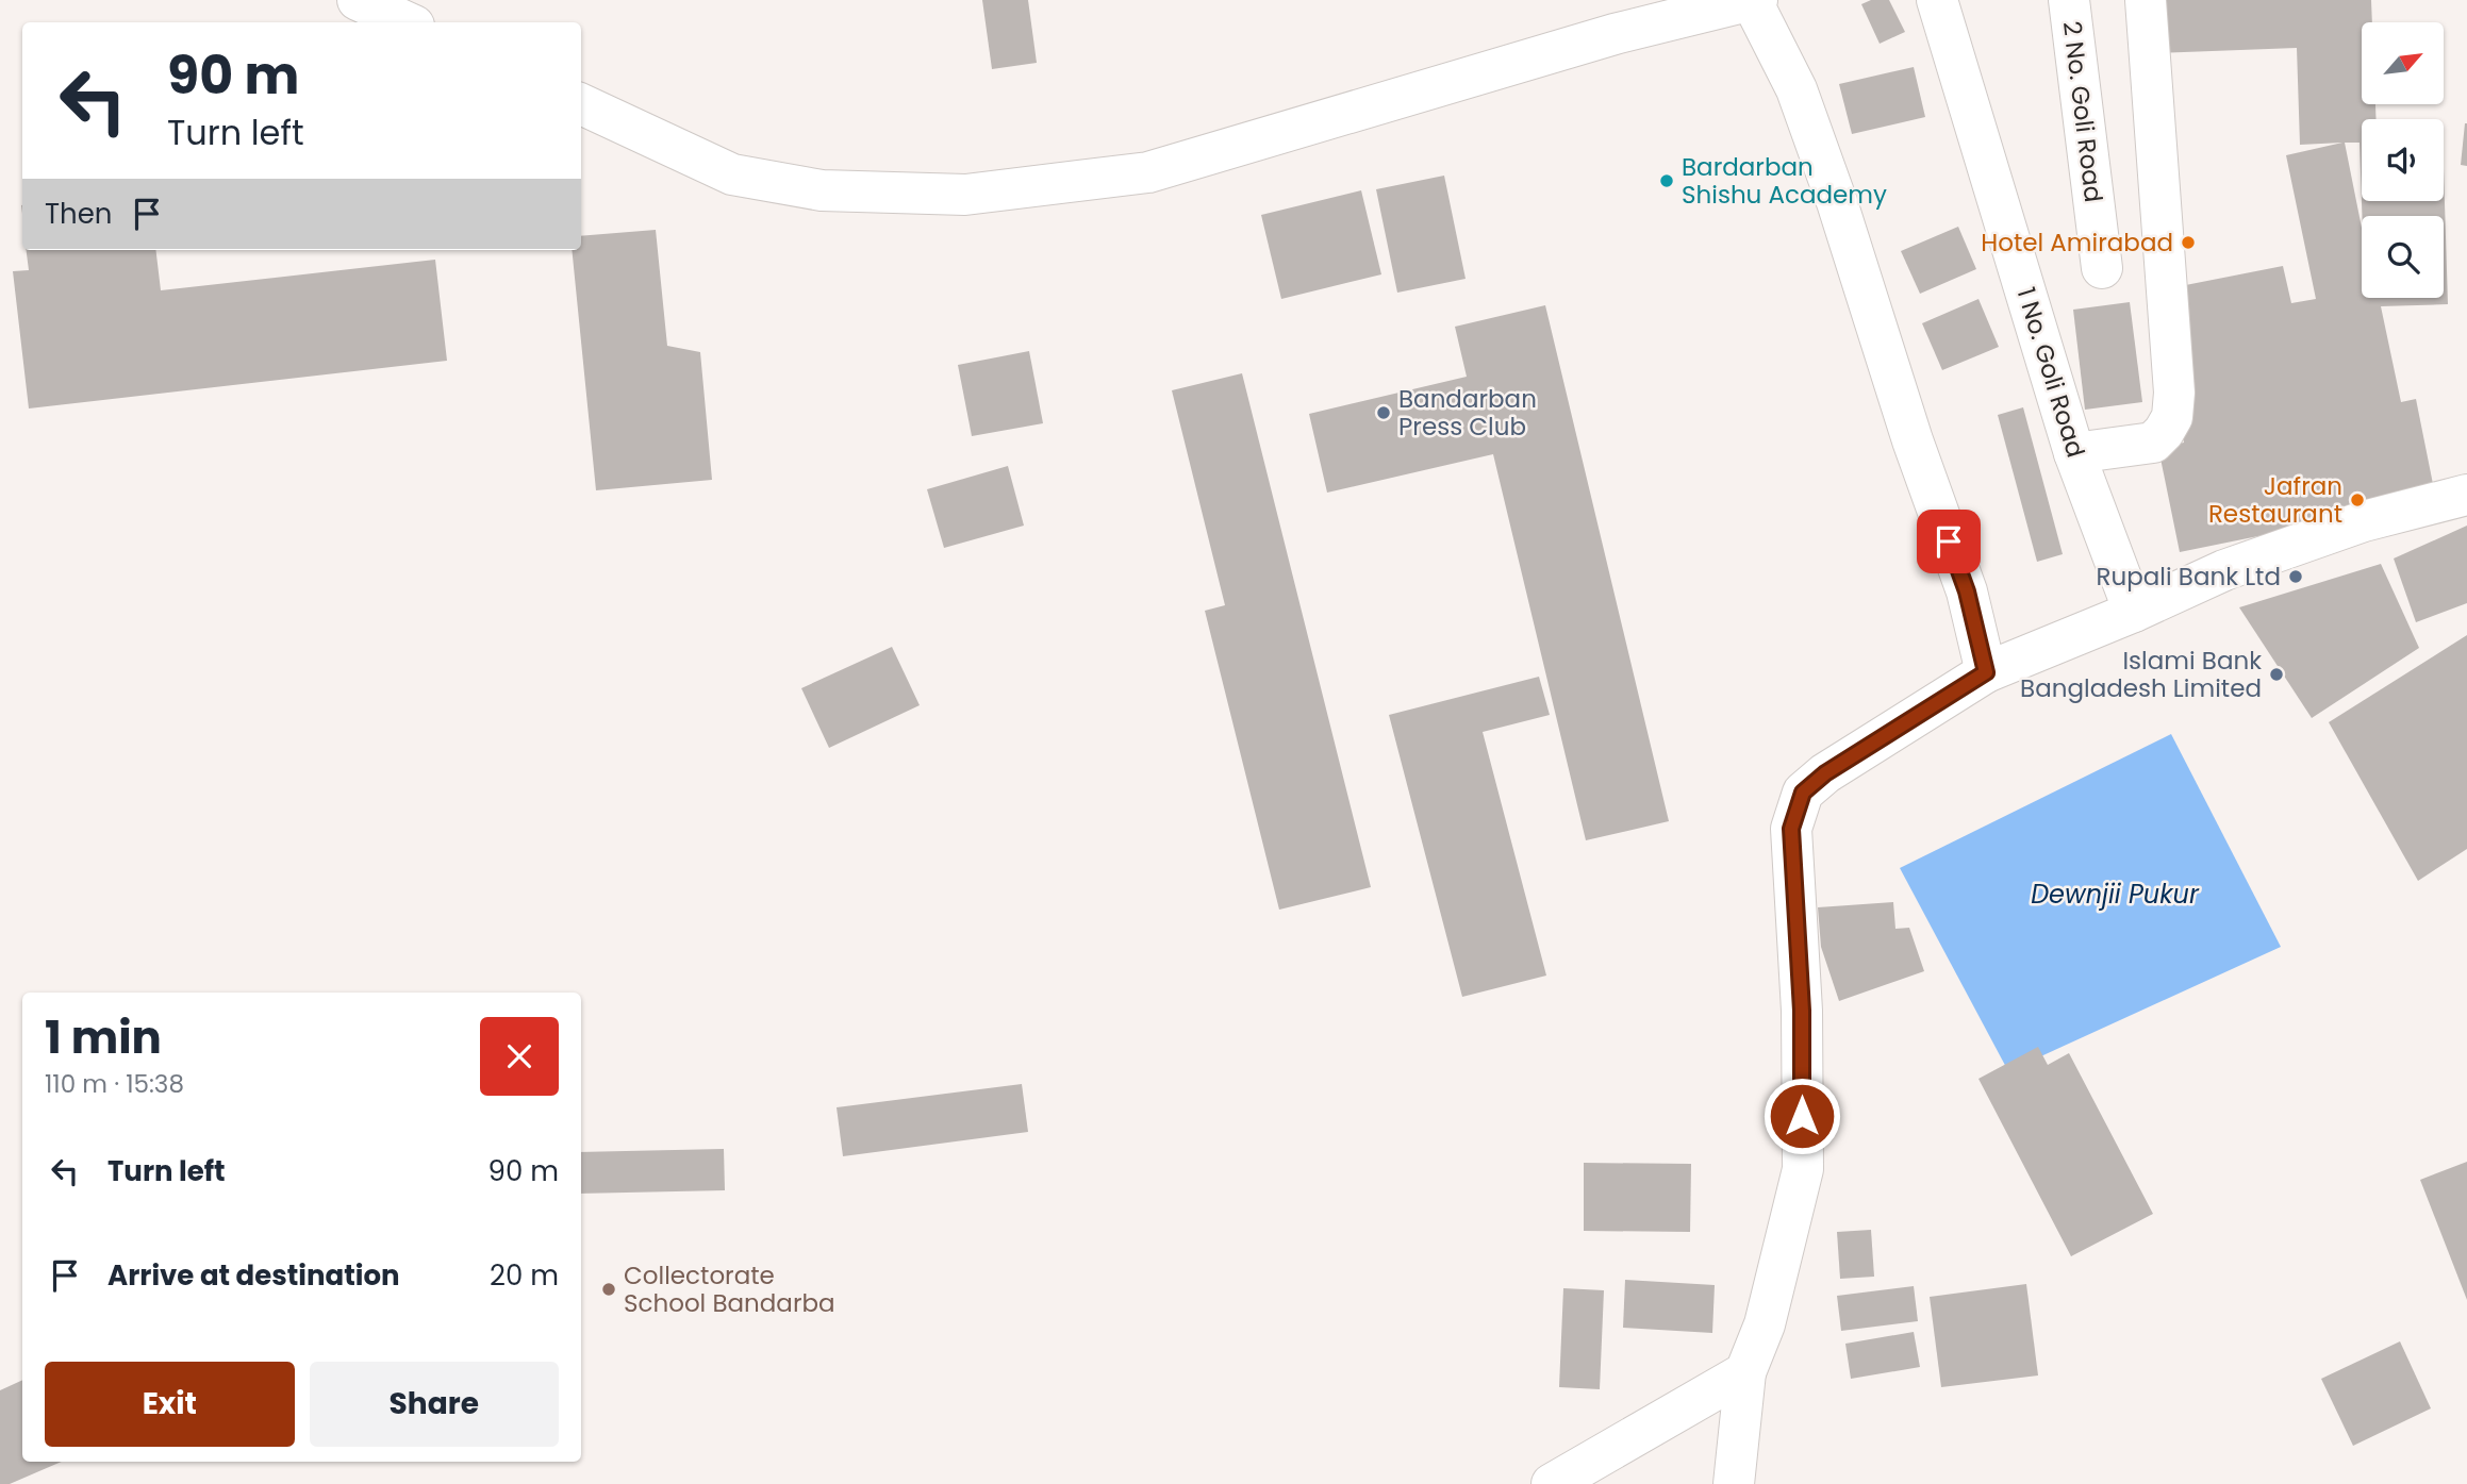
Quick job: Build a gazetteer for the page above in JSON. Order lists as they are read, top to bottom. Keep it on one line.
{"streets":{"street":["2 No. Goli Road","1 No. Goli Road"]},"water":["Dewnjii Pukur"],"places":["Bardarban Shishu Academy","Hotel Amirabad","Bandarban Press Club","Jafran Restaurant","Rupali Bank Ltd","Islami Bank Bangladesh Limited","Collectorate School Bandarba"],"north":"top right","page":{"turn":["90 m","Turn left"],"then":"Then","heading":["1 min","110 m · 15:38"],"list":[{"name":"Turn left","value":"90 m"},{"name":"Arrive at destination","value":"20 m"}],"buttons":["Exit","Share"]}}
